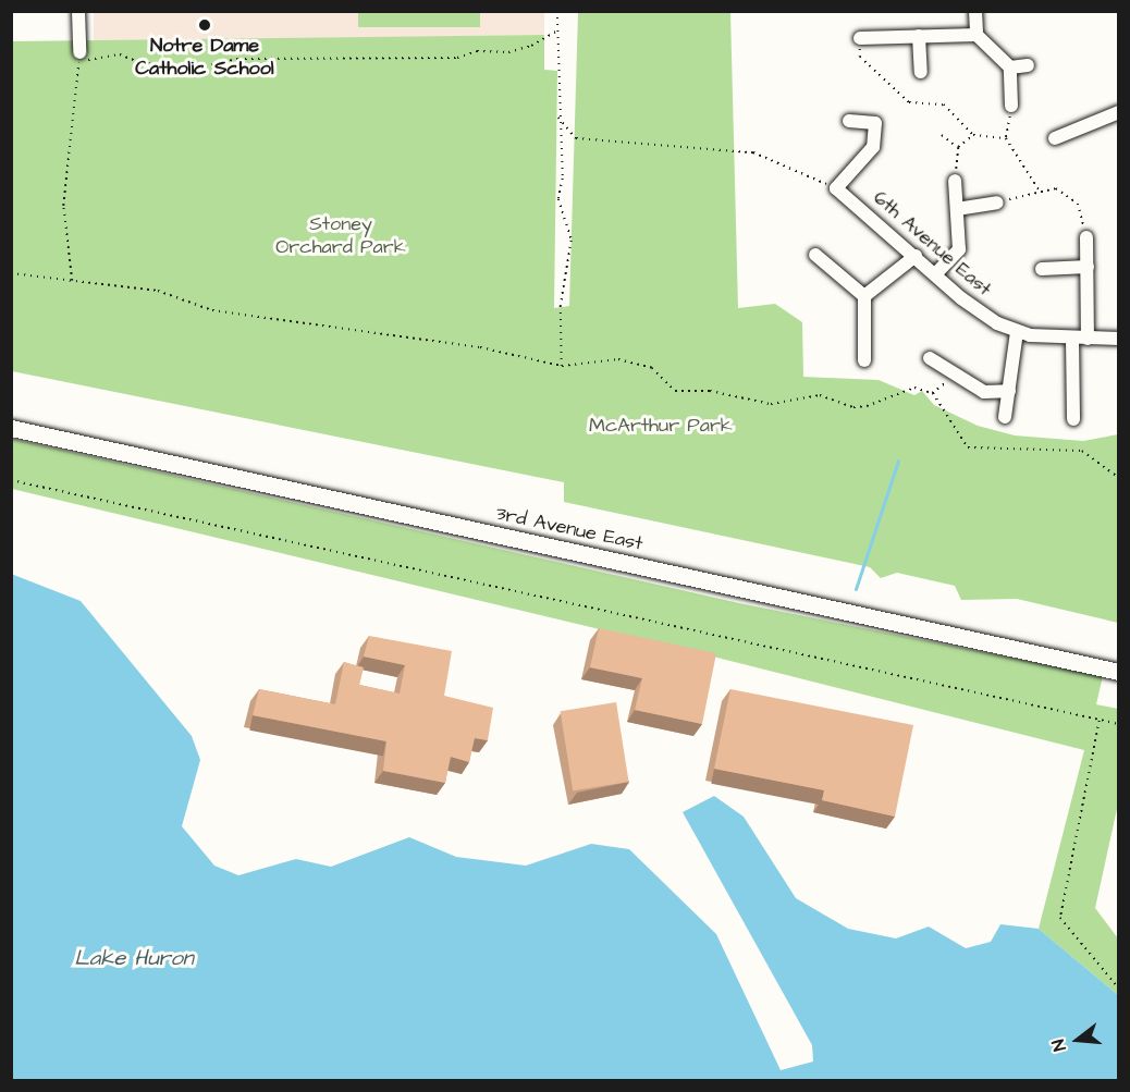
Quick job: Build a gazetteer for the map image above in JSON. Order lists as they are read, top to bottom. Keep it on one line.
{"streets":{"main road":["3rd Avenue East"],"street":["6th Avenue East"]},"water":["Lake Huron"],"parks":["Stoney Orchard Park","McArthur Park"],"places":["Notre Dame Catholic School"],"north":"left"}
